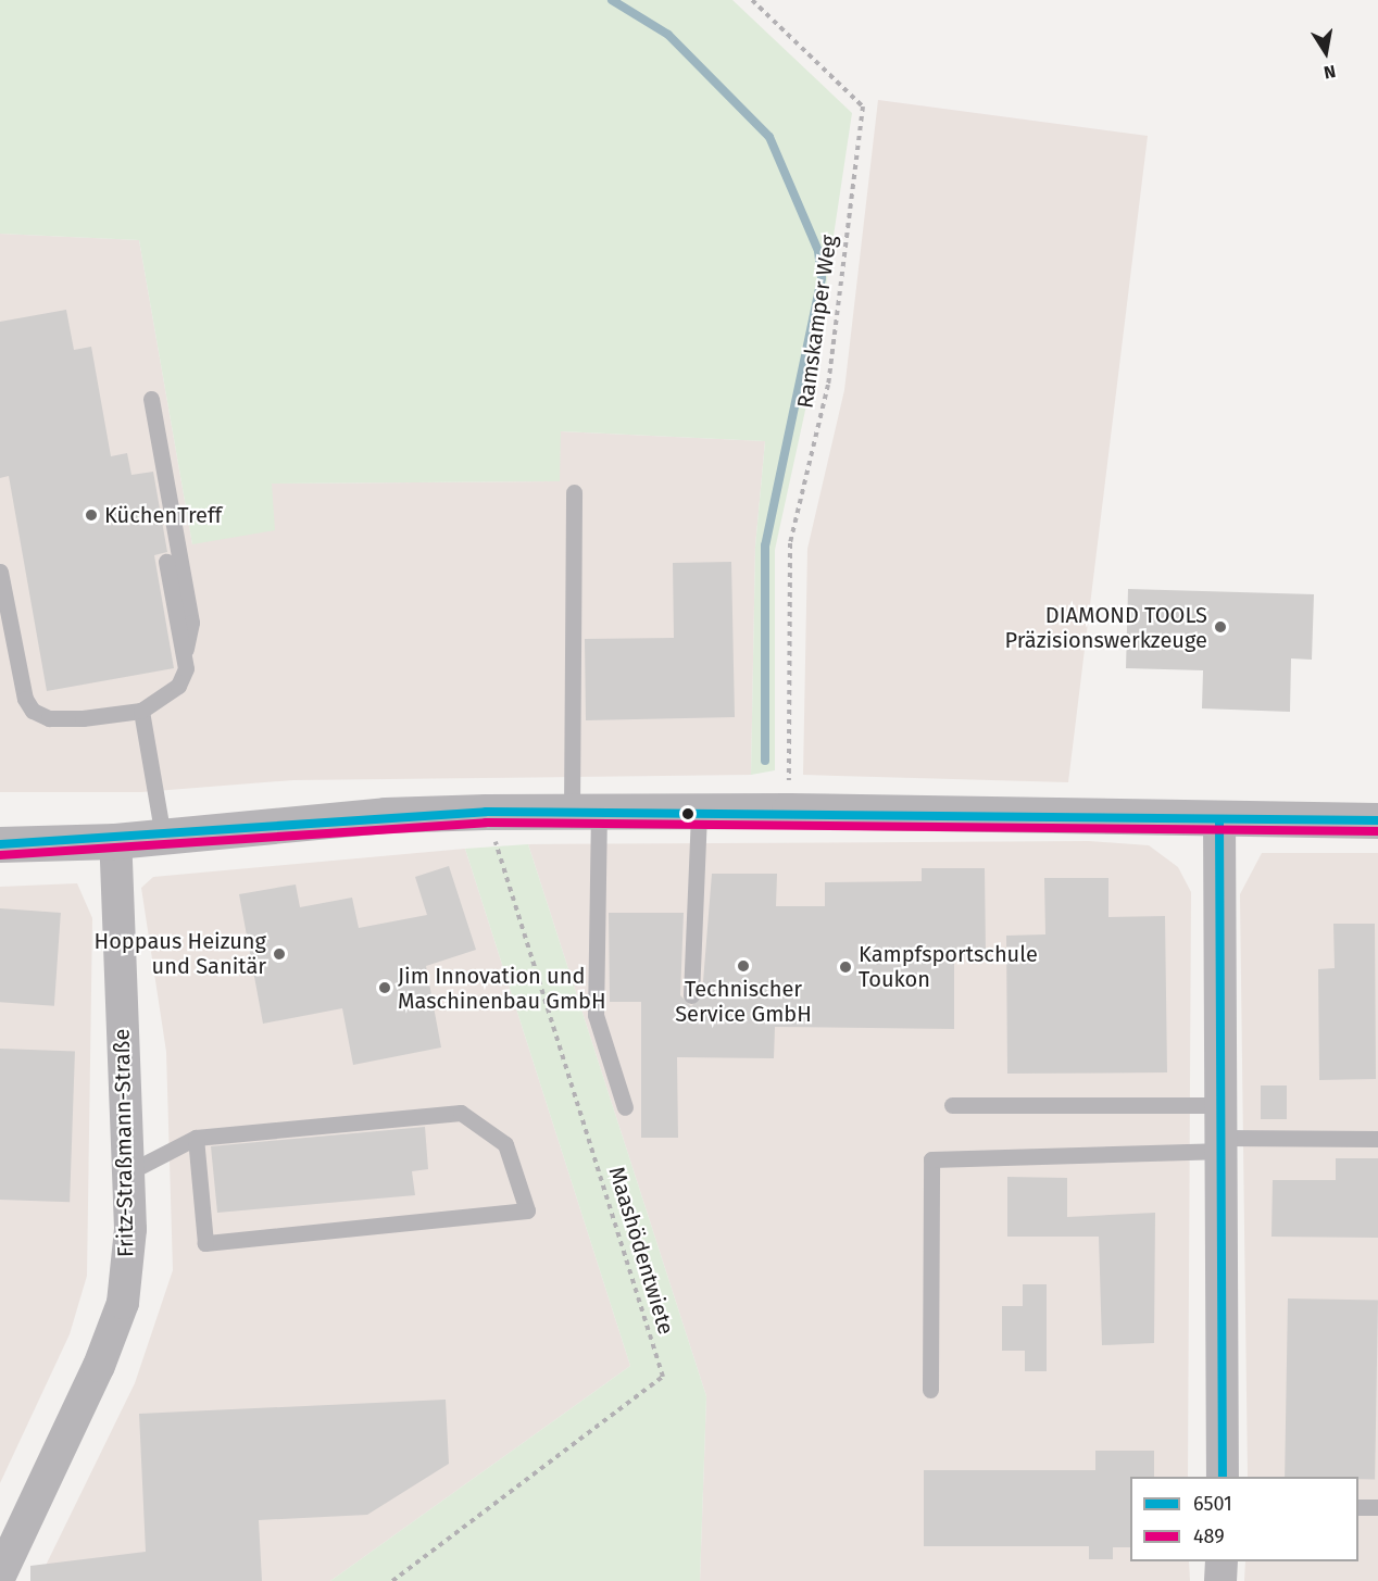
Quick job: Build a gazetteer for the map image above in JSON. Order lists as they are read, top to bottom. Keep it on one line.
{"streets":{"street":["Fritz-Straßmann-Straße"],"path":["Ramskamper Weg","Maashödentwiete"]},"places":["KüchenTreff","DIAMOND TOOLS Präzisionswerkzeuge","Hoppaus Heizung und Sanitär","Technischer Service GmbH","Kampfsportschule Toukon","Jim Innovation und Maschinenbau GmbH"],"lines":["transit line 6501","transit line 489"],"legend":["6501","489"],"north":"bottom"}
